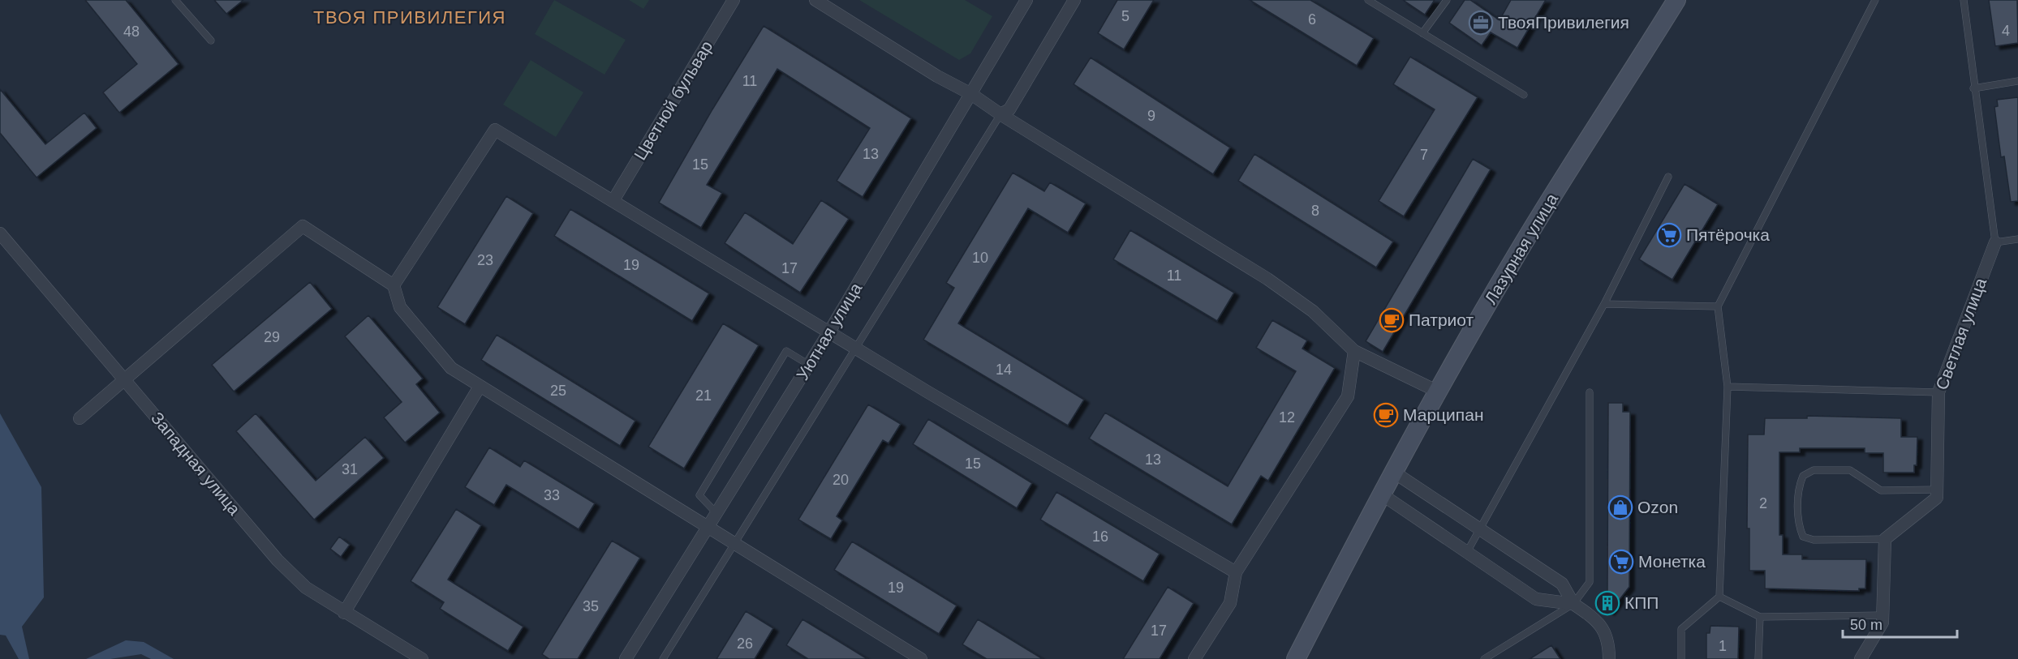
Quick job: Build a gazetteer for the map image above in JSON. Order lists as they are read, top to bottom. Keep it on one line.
{"streets":{"street":["Цветной бульвар","Лазурная улица","Уютная улица","Светлая улица","Западная улица"]},"districts":["ТВОЯ ПРИВИЛЕГИЯ"],"places":{"office":["ТвояПривилегия"],"supermarket":["Пятёрочка","Монетка"],"cafe":["Патриот","Марципан"],"shop":["Ozon"],"building":["КПП"]},"house_numbers":["5","6","4","48","11","9","13","7","15","8","10","23","19","17","11","29","14","25","21","12","13","15","31","20","33","2","16","19","35","17","26","1"],"scale_bar":"50 m"}
